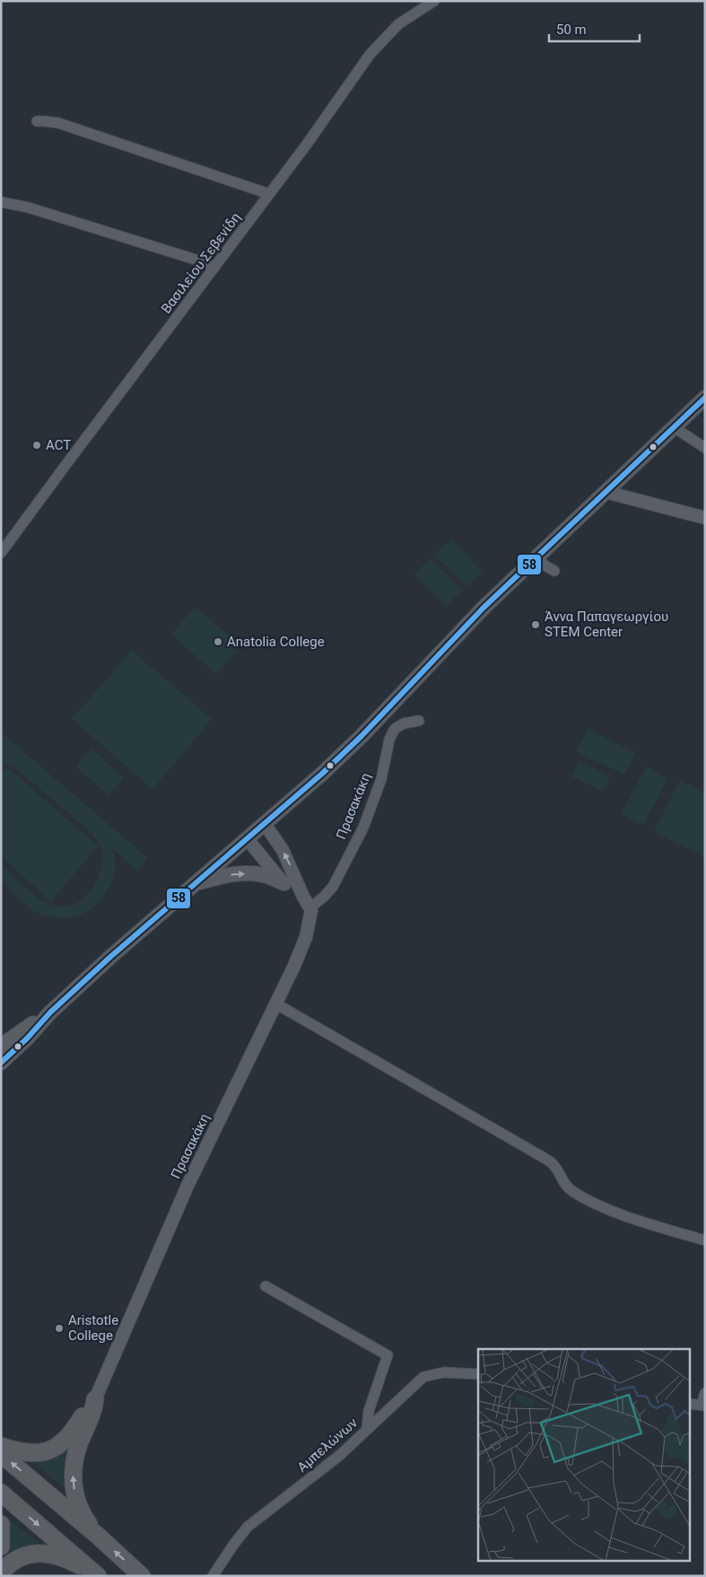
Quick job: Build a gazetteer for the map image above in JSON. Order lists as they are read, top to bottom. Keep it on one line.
{"streets":{"street":["Βασιλείου Σεβενίδη","Πρασακάκη","Αμπελώνων"]},"places":["ACT","Άννα Παπαγεωργίου STEM Center","Anatolia College","Aristotle College"],"lines":["transit line 58"],"scale_bar":"50 m"}
